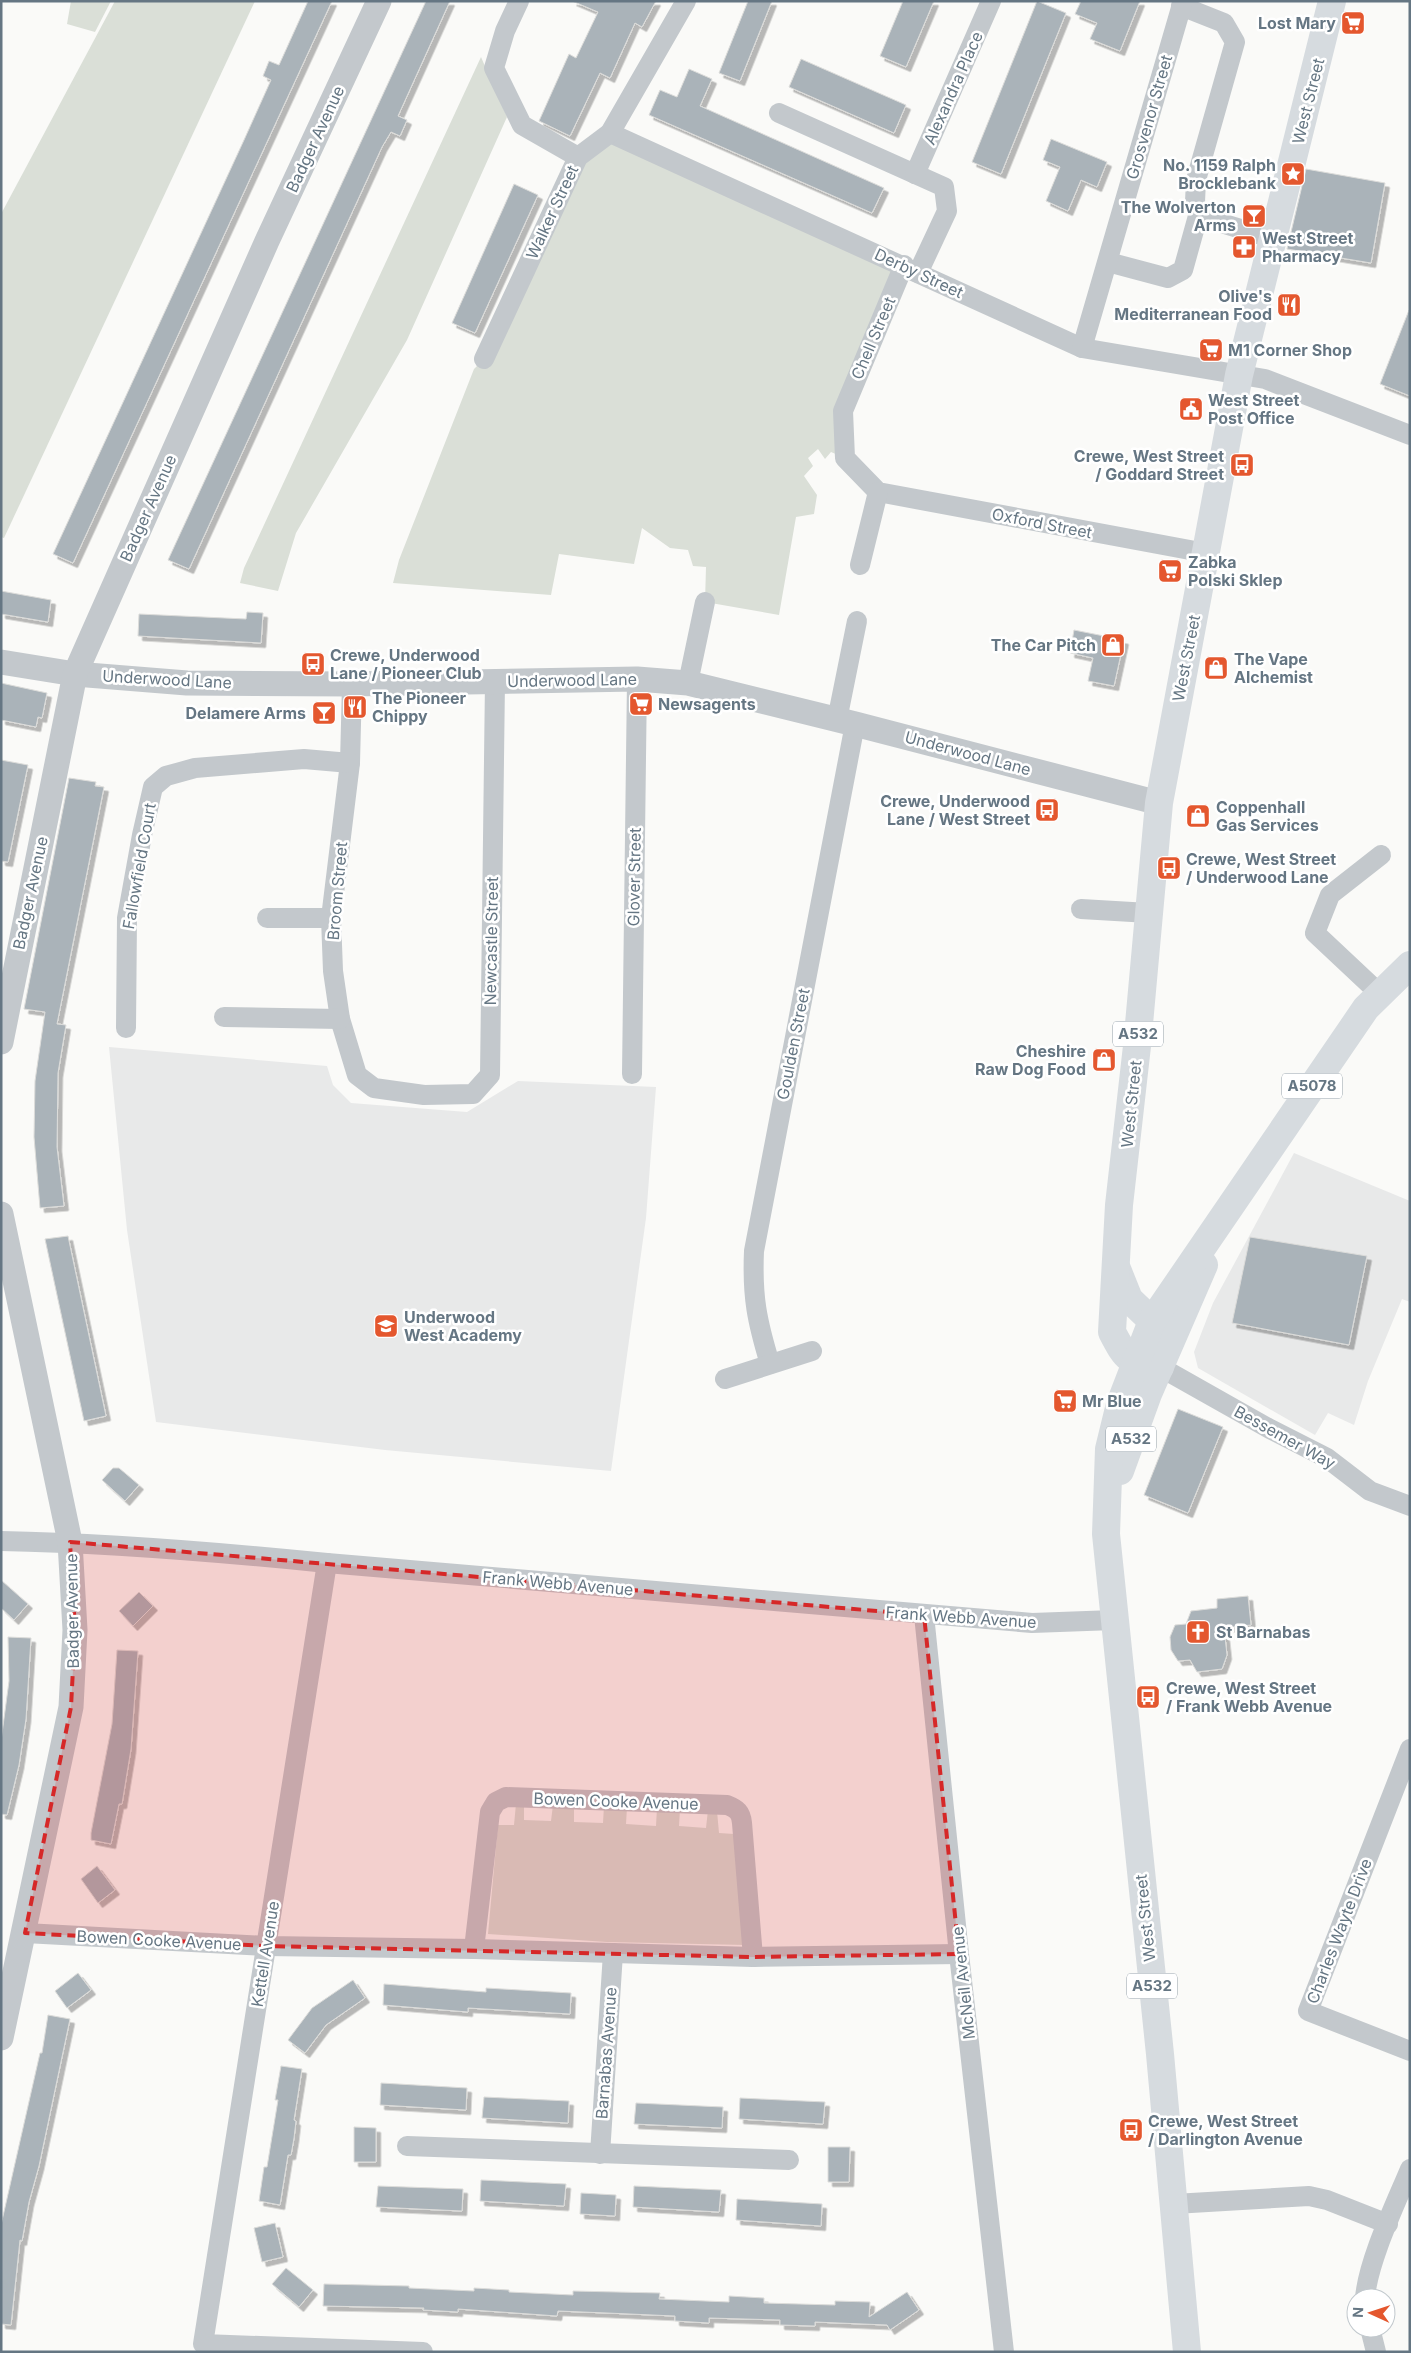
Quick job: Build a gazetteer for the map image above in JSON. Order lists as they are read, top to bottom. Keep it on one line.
{"streets":{"main road":["West Street","A532","A5078"],"street":["Alexandra Place","Grosvenor Street","Badger Avenue","Walker Street","Derby Street","Chell Street","Oxford Street","Underwood Lane","Fallowfield Court","Glover Street","Broom Street","Newcastle Street","Goulden Street","Bessemer Way","Frank Webb Avenue","Bowen Cooke Avenue","Charles Wayte Drive","Kettell Avenue","McNeil Avenue","Barnabas Avenue"]},"crossings":[["West Street","Derby Street"],["West Street","Oxford Street"],["West Street","Underwood Lane"],["West Street","A5078"],["West Street","Bessemer Way"],["West Street","Frank Webb Avenue"],["Grosvenor Street","Derby Street"],["Badger Avenue","Underwood Lane"],["Badger Avenue","Frank Webb Avenue"],["Badger Avenue","Bowen Cooke Avenue"],["Walker Street","Derby Street"],["Derby Street","Chell Street"],["Chell Street","Oxford Street"],["Underwood Lane","Glover Street"],["Underwood Lane","Broom Street"],["Underwood Lane","Newcastle Street"],["Underwood Lane","Goulden Street"],["Fallowfield Court","Broom Street"],["Broom Street","Newcastle Street"],["Frank Webb Avenue","Kettell Avenue"],["Frank Webb Avenue","McNeil Avenue"],["Bowen Cooke Avenue","Kettell Avenue"],["Bowen Cooke Avenue","McNeil Avenue"],["Bowen Cooke Avenue","Barnabas Avenue"]],"places":{"supermarket":["Lost Mary","M1 Corner Shop","Zabka Polski Sklep","Newsagents","Mr Blue"],"place":["No. 1159 Ralph Brocklebank"],"bar":["The Wolverton Arms","Delamere Arms"],"pharmacy":["West Street Pharmacy"],"restaurant":["Olive's Mediterranean Food","The Pioneer Chippy"],"public building":["West Street Post Office"],"bus stop":["Crewe, West Street / Goddard Street","Crewe, Underwood Lane / Pioneer Club","Crewe, Underwood Lane / West Street","Crewe, West Street / Underwood Lane","Crewe, West Street / Frank Webb Avenue","Crewe, West Street / Darlington Avenue"],"shop":["The Car Pitch","The Vape Alchemist","Coppenhall Gas Services","Cheshire Raw Dog Food"],"school or university":["Underwood West Academy"],"church":["St Barnabas"]},"north":"left"}
